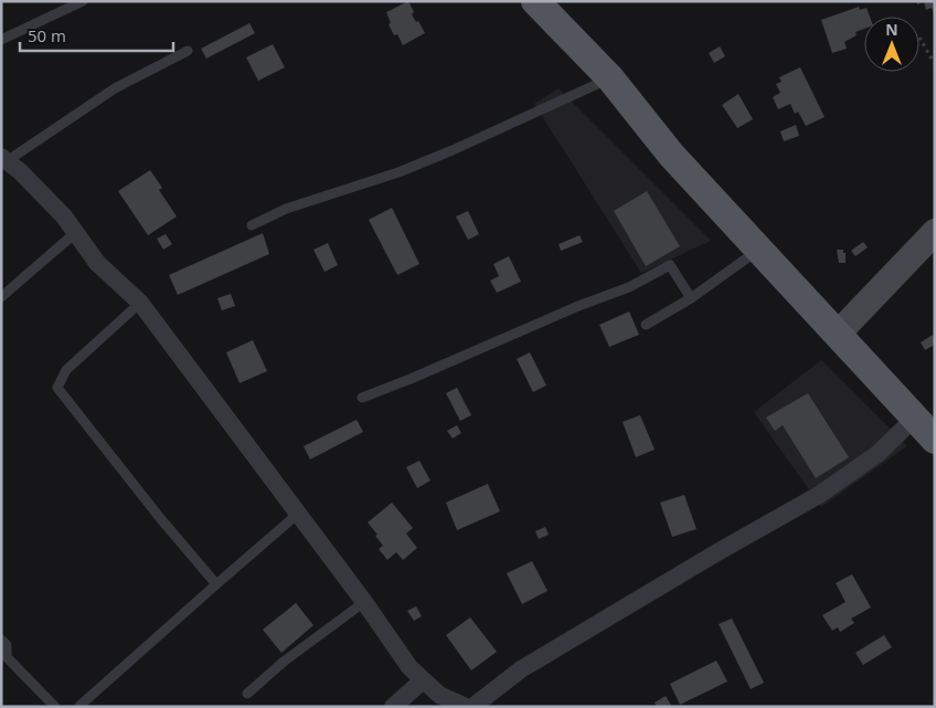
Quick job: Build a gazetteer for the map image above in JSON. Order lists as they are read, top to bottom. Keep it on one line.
{"scale_bar":"50 m","north":"top"}
